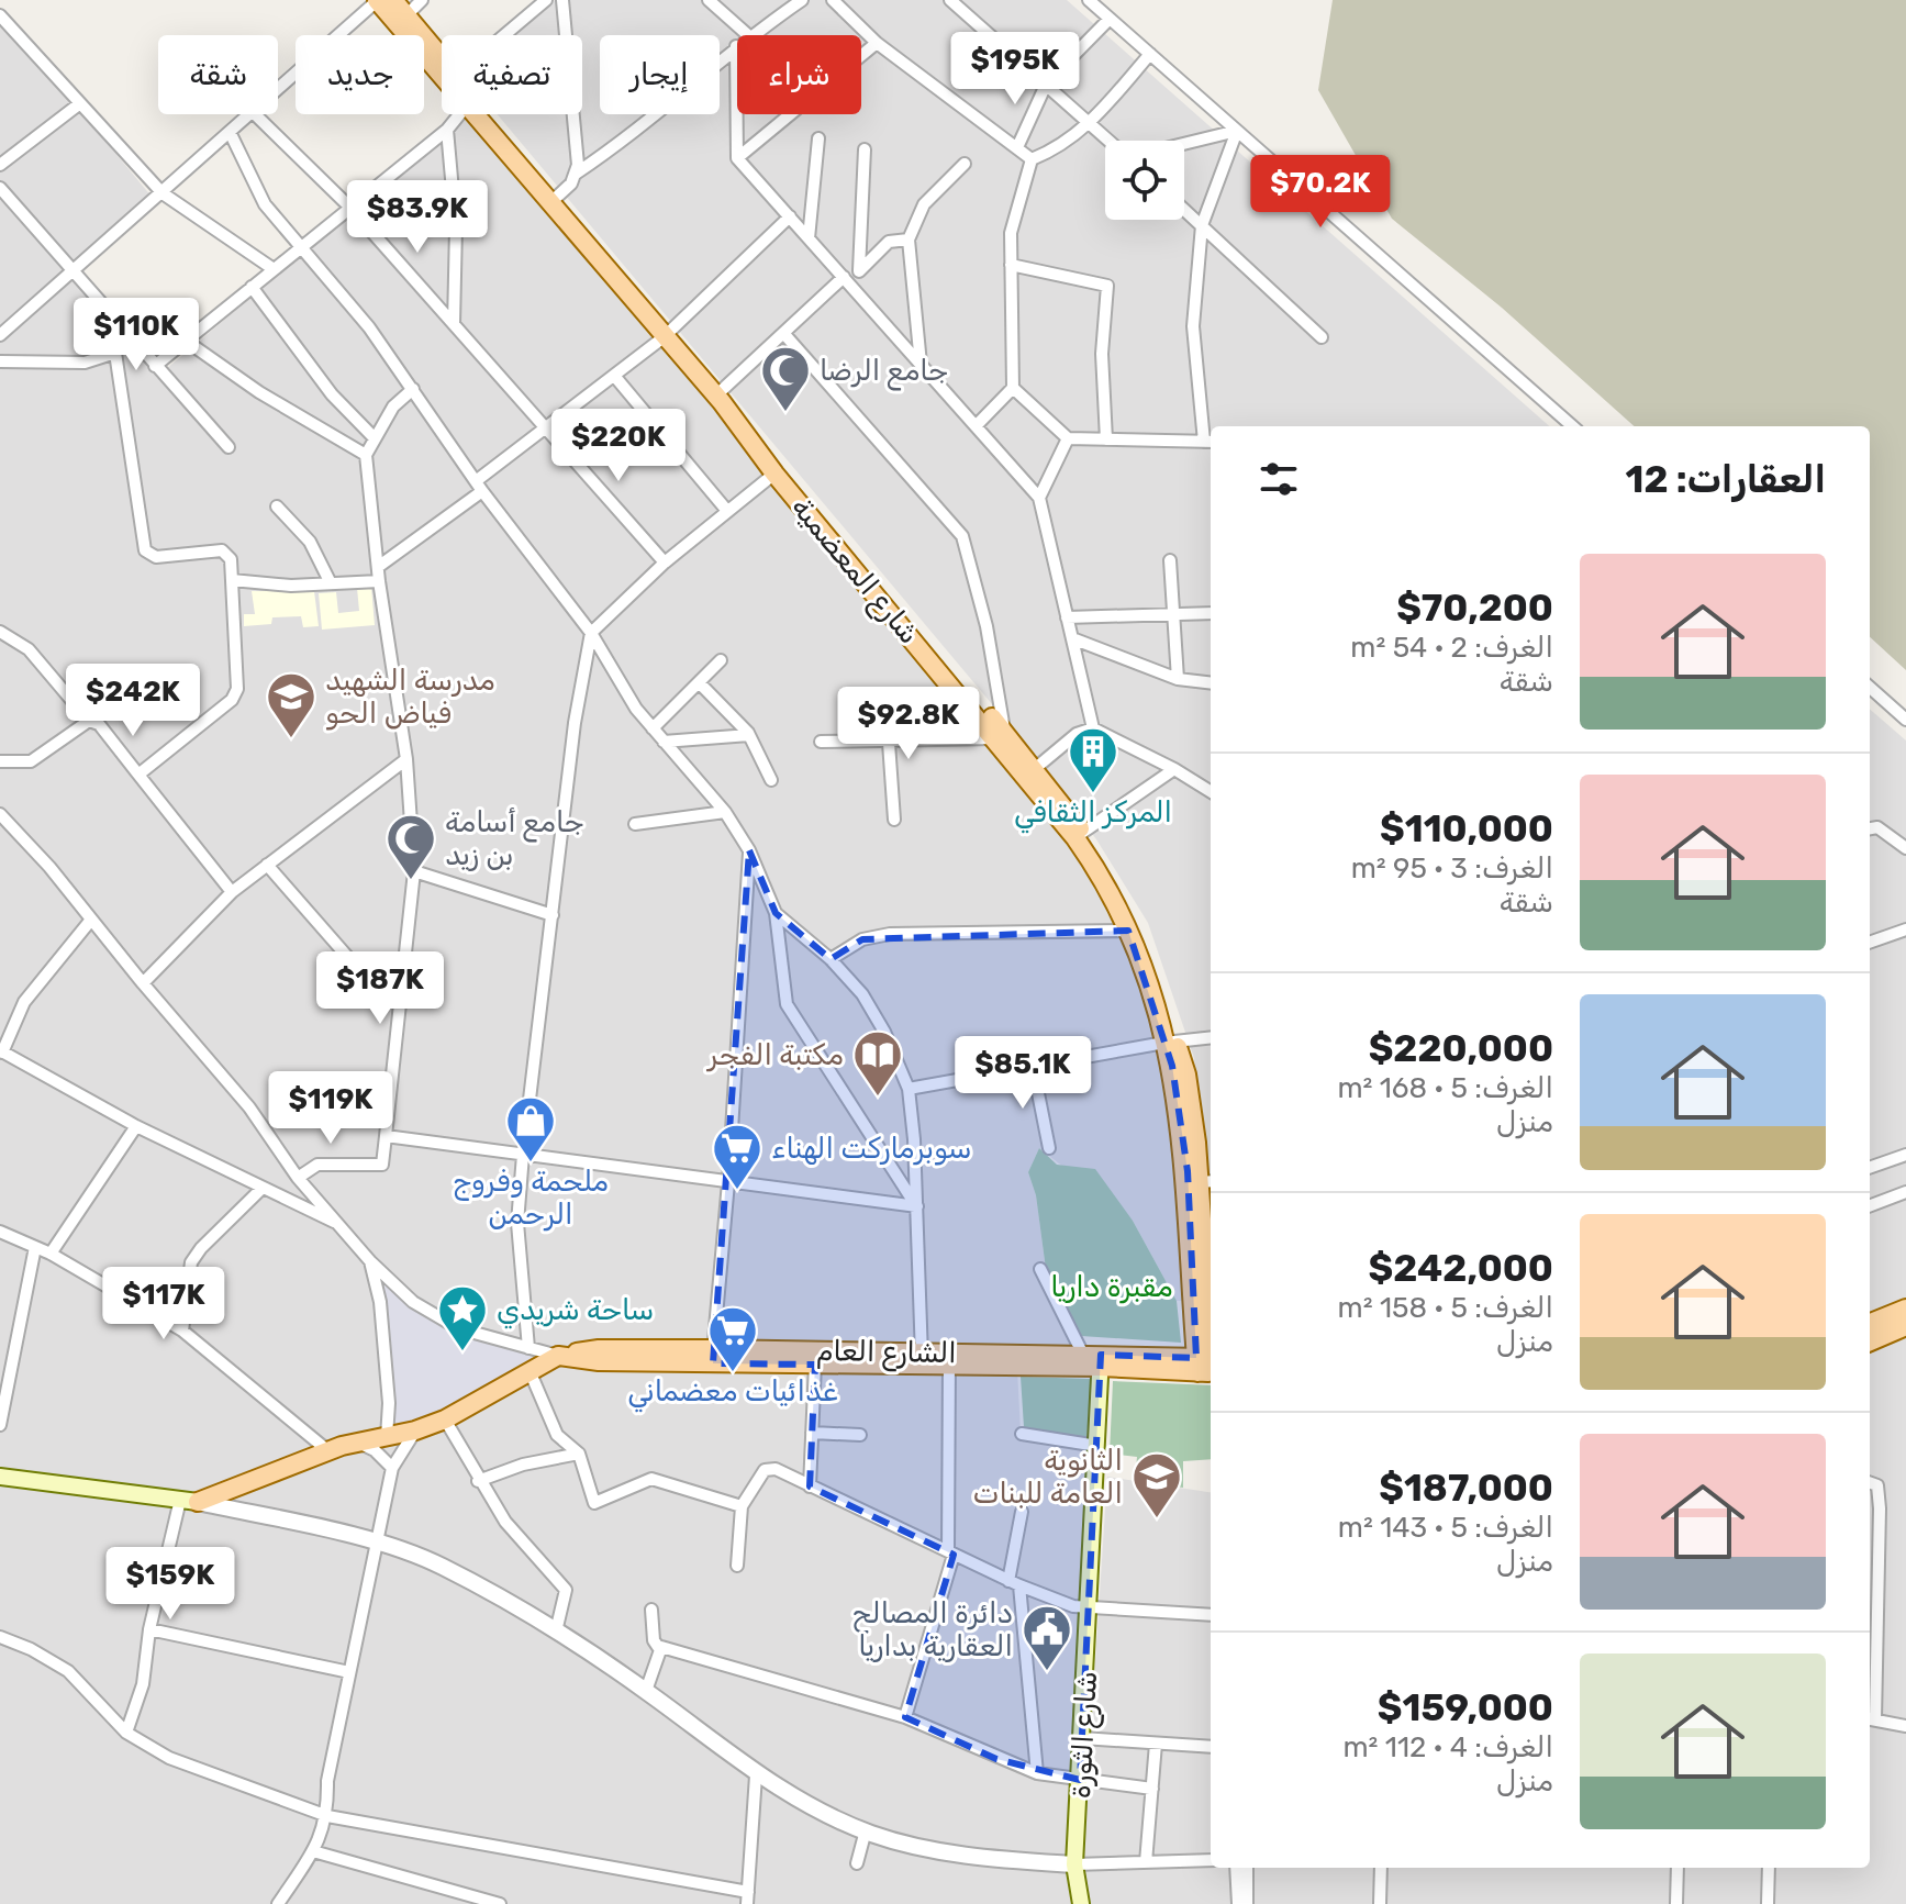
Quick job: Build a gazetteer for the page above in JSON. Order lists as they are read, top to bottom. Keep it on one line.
{"streets":{"main road":["شارع المعضمية","الشارع العام","شارع الثورة"]},"crossings":[["شارع المعضمية","الشارع العام"],["الشارع العام","شارع الثورة"]],"parks":["مقبرة داريا"],"places":{"mosque":["جامع الرضا","جامع أسامة بن زيد"],"school or university":["مدرسة الشهيد فياض الحو","الثانوية العامة للبنات"],"building":["المركز الثقافي"],"library":["مكتبة الفجر"],"shop":["ملحمة وفروج الرحمن"],"supermarket":["سوبرماركت الهناء","غذائيات معضماني"],"place":["ساحة شريدي"],"public building":["دائرة المصالح العقارية بداريا"]},"page":{"price":["$195K","$70.2K","$83.9K","$110K","$220K","$242K","$92.8K","$187K","$85.1K","$119K","$117K","$159K"],"chip":["شراء","إيجار","تصفية","جديد","شقة"],"heading":"العقارات: 12","list":[{"name":"$70,200","note":"الغرف: 2 · 54 m² · شقة"},{"name":"$110,000","note":"الغرف: 3 · 95 m² · شقة"},{"name":"$220,000","note":"الغرف: 5 · 168 m² · منزل"},{"name":"$242,000","note":"الغرف: 5 · 158 m² · منزل"},{"name":"$187,000","note":"الغرف: 5 · 143 m² · منزل"},{"name":"$159,000","note":"الغرف: 4 · 112 m² · منزل"}]}}
